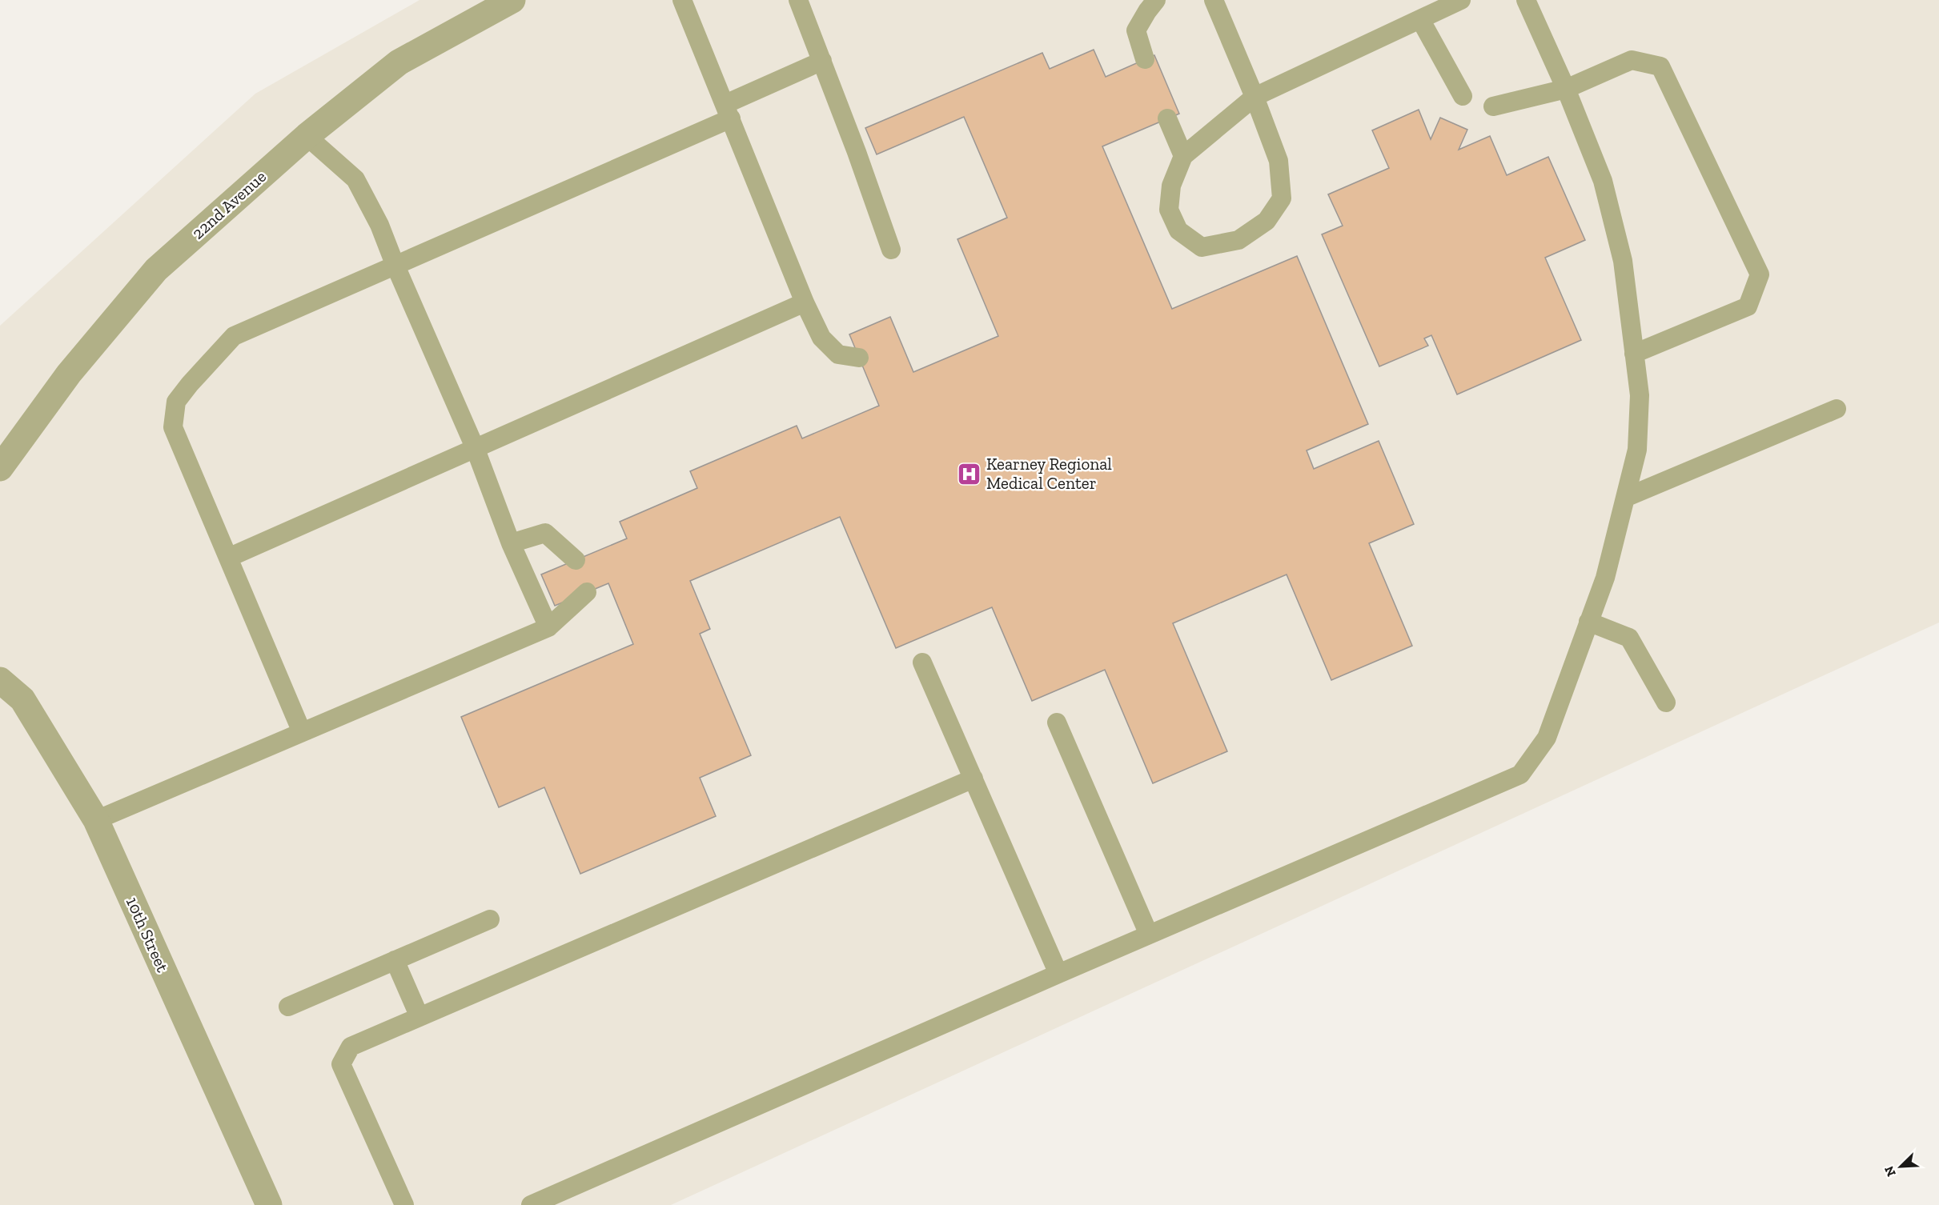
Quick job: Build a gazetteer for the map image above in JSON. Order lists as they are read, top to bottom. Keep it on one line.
{"streets":{"street":["22nd Avenue","10th Street"]},"places":{"hospital":["Kearney Regional Medical Center"]},"north":"bottom left"}
